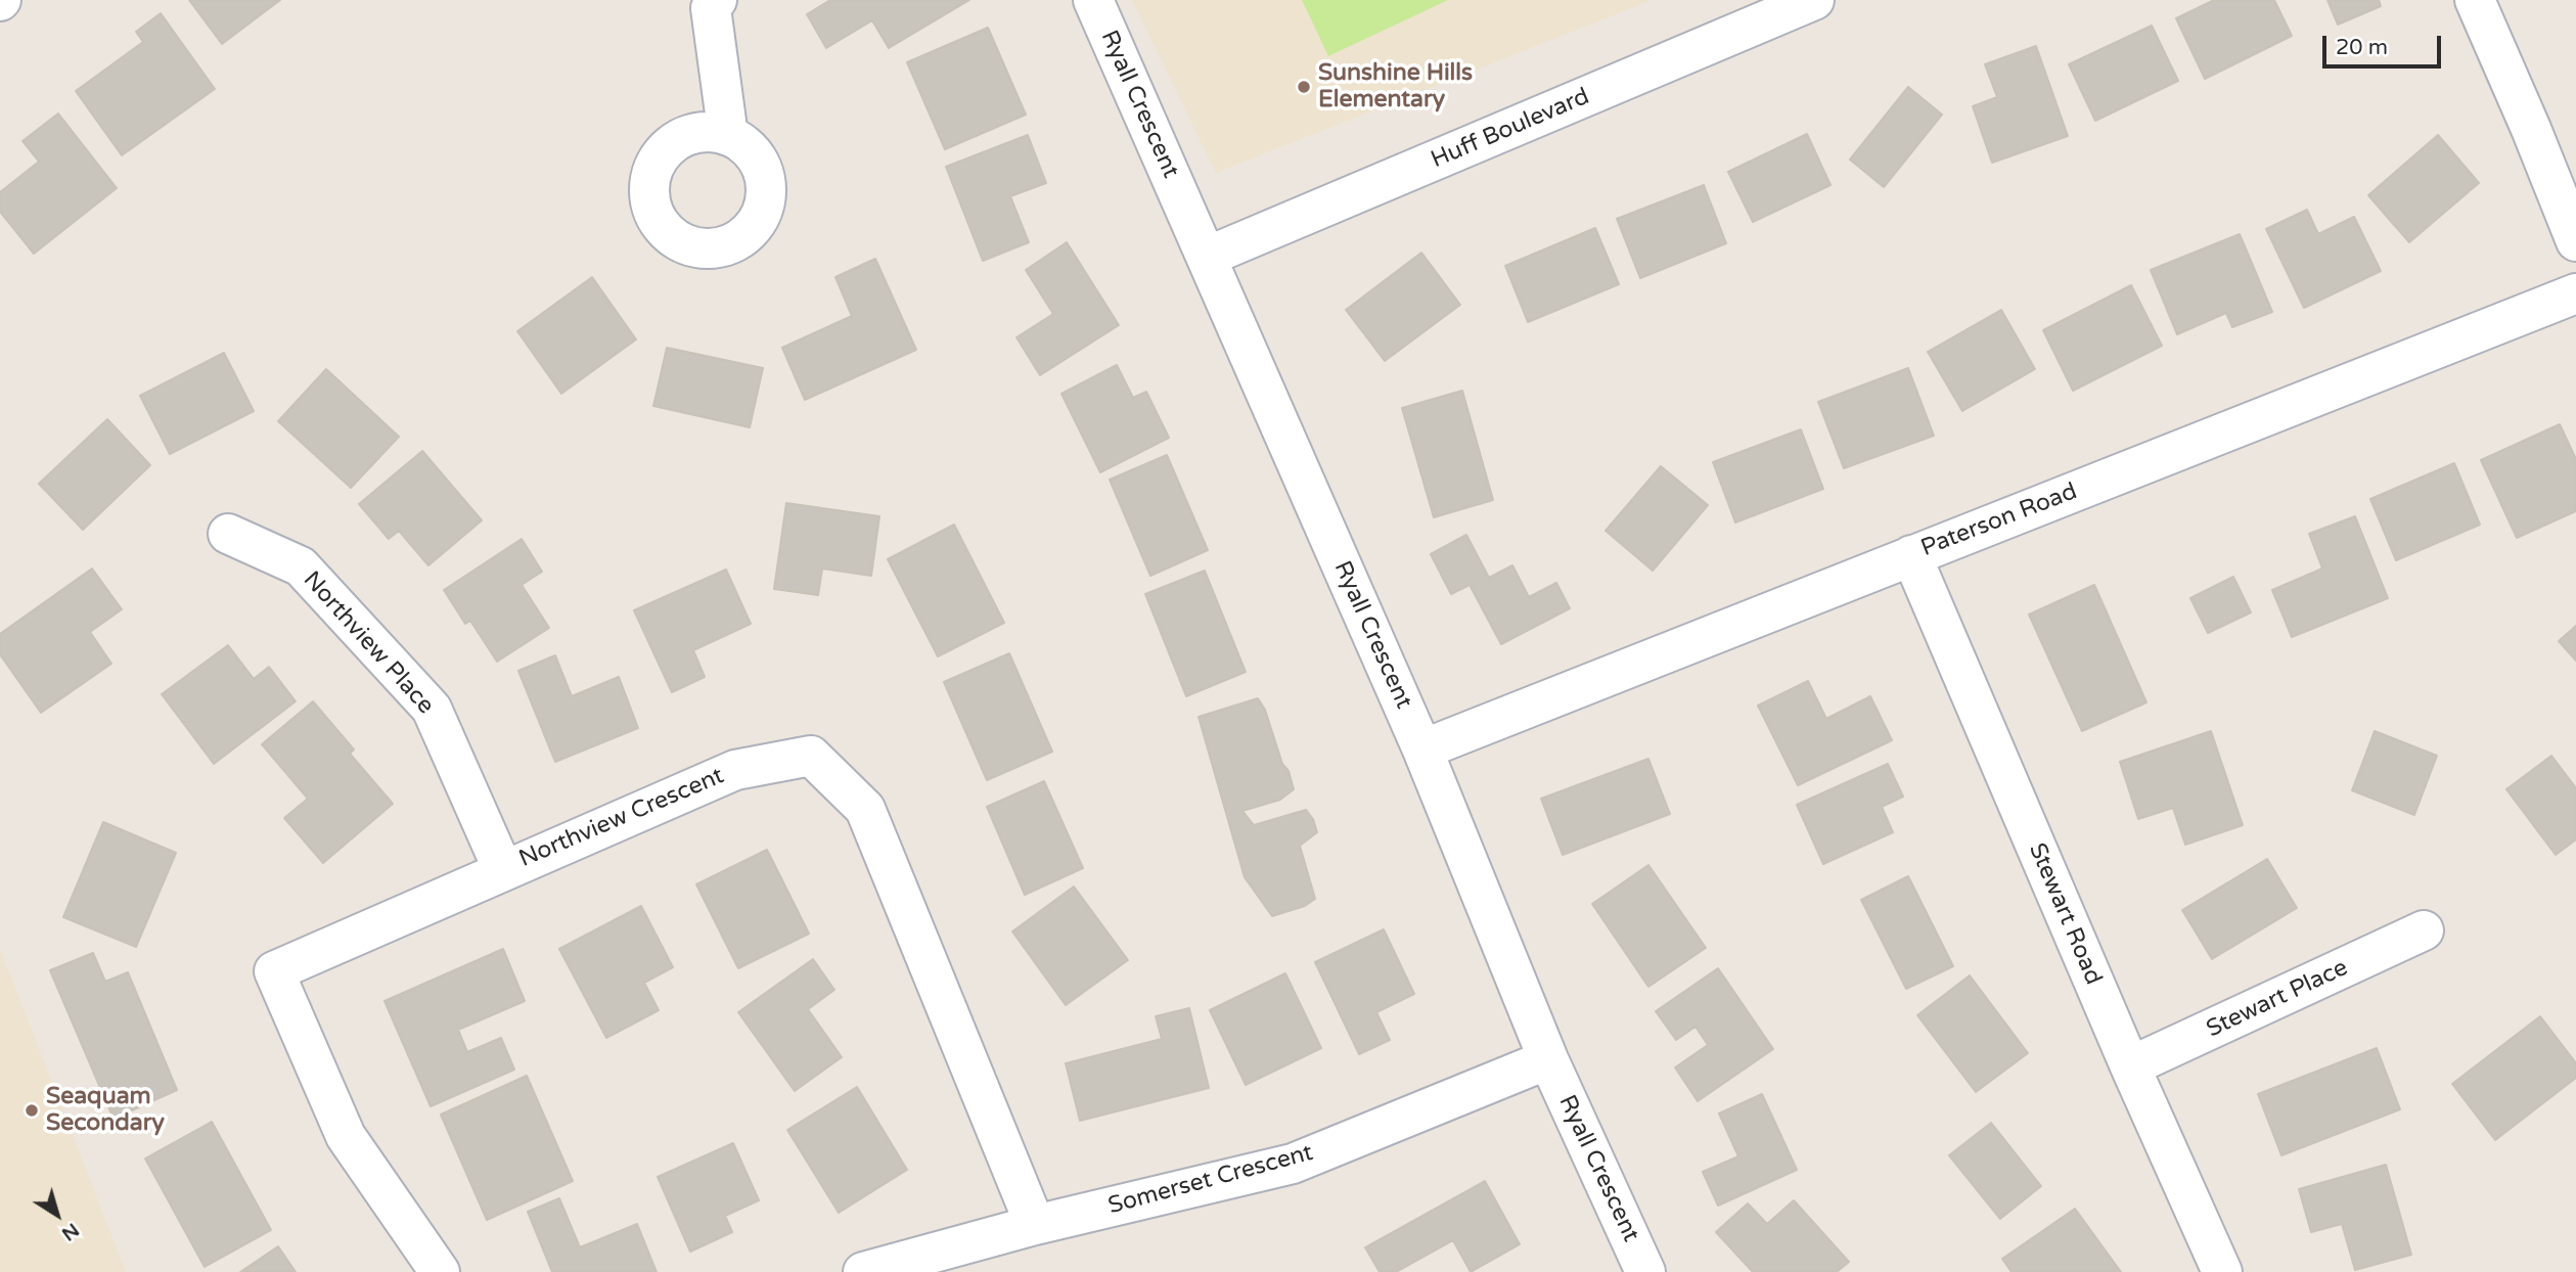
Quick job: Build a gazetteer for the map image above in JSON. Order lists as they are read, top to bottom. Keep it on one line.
{"streets":{"street":["Ryall Crescent","Huff Boulevard","Paterson Road","Northview Place","Northview Crescent","Stewart Road","Stewart Place","Somerset Crescent"]},"crossings":[["Ryall Crescent","Huff Boulevard"],["Ryall Crescent","Paterson Road"],["Ryall Crescent","Somerset Crescent"],["Paterson Road","Stewart Road"],["Northview Place","Northview Crescent"],["Northview Crescent","Somerset Crescent"],["Stewart Road","Stewart Place"]],"places":["Sunshine Hills Elementary","Seaquam Secondary"],"scale_bar":"20 m","north":"bottom right"}
